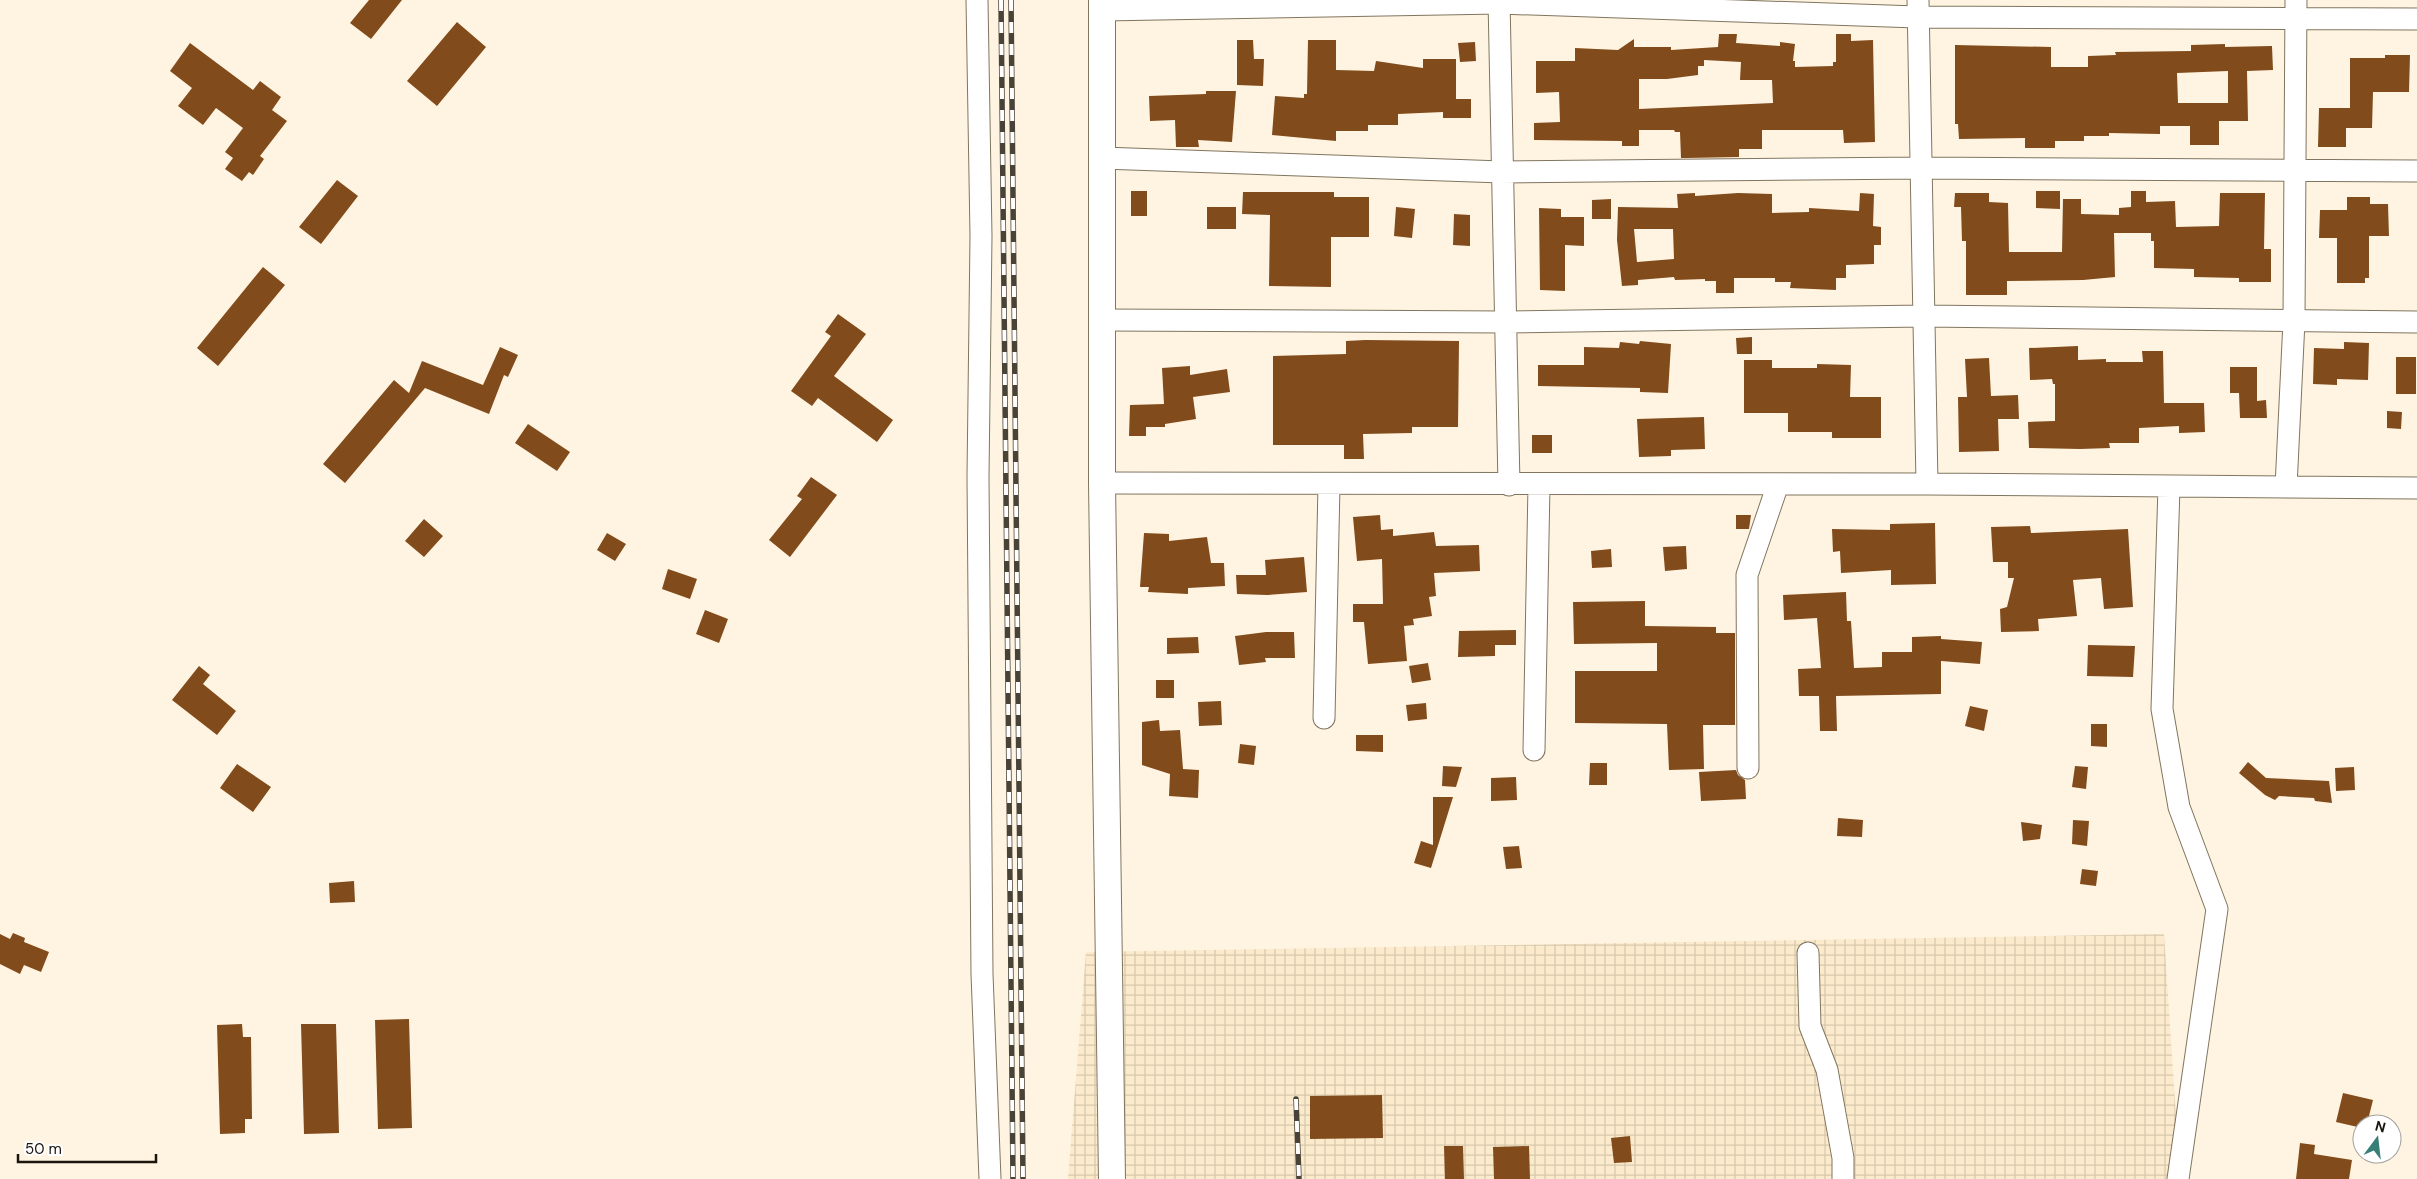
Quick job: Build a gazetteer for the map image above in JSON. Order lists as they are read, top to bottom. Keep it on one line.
{"scale_bar":"50 m","north":"top"}
